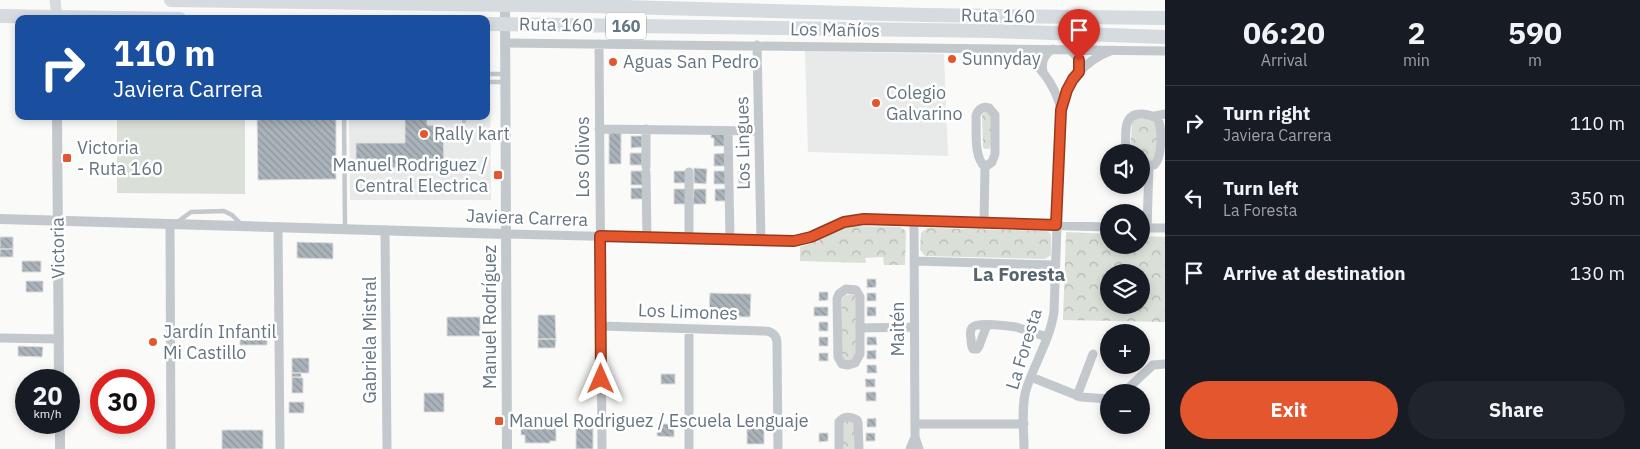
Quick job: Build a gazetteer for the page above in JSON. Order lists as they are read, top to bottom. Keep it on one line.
{"streets":{"highway":["Ruta 160","160"],"street":["Los Mañíos","Los Lingues","Los Olivos","Javiera Carrera","Victoria","Los Limones","Manuel Rodríguez","Maitén","Gabriela Mistral","La Foresta"]},"crossings":[["Ruta 160","Manuel Rodríguez"],["Los Mañíos","Los Lingues"],["Los Mañíos","Los Olivos"],["Los Mañíos","Manuel Rodríguez"],["Los Mañíos","La Foresta"],["Los Lingues","Javiera Carrera"],["Los Olivos","Javiera Carrera"],["Los Olivos","Los Limones"],["Javiera Carrera","Victoria"],["Javiera Carrera","Manuel Rodríguez"],["Javiera Carrera","Maitén"],["Javiera Carrera","Gabriela Mistral"],["Javiera Carrera","La Foresta"]],"districts":["La Foresta"],"places":{"other":["Sunnyday","Aguas San Pedro","Colegio Galvarino","Rally kart","Jardín Infantil Mi Castillo"],"transit":["Victoria - Ruta 160","Manuel Rodriguez / Central Electrica","Manuel Rodriguez / Escuela Lenguaje"]},"page":{"eta":["06:20","Arrival","2","min","590","m"],"turn":["110 m","Javiera Carrera"],"list":[{"name":"Turn right","note":"Javiera Carrera","value":"110 m"},{"name":"Turn left","note":"La Foresta","value":"350 m"},{"name":"Arrive at destination","value":"130 m"}],"map_buttons":["+","−"],"speed":"20 km/h","limit":"30","buttons":["Exit","Share"]}}
